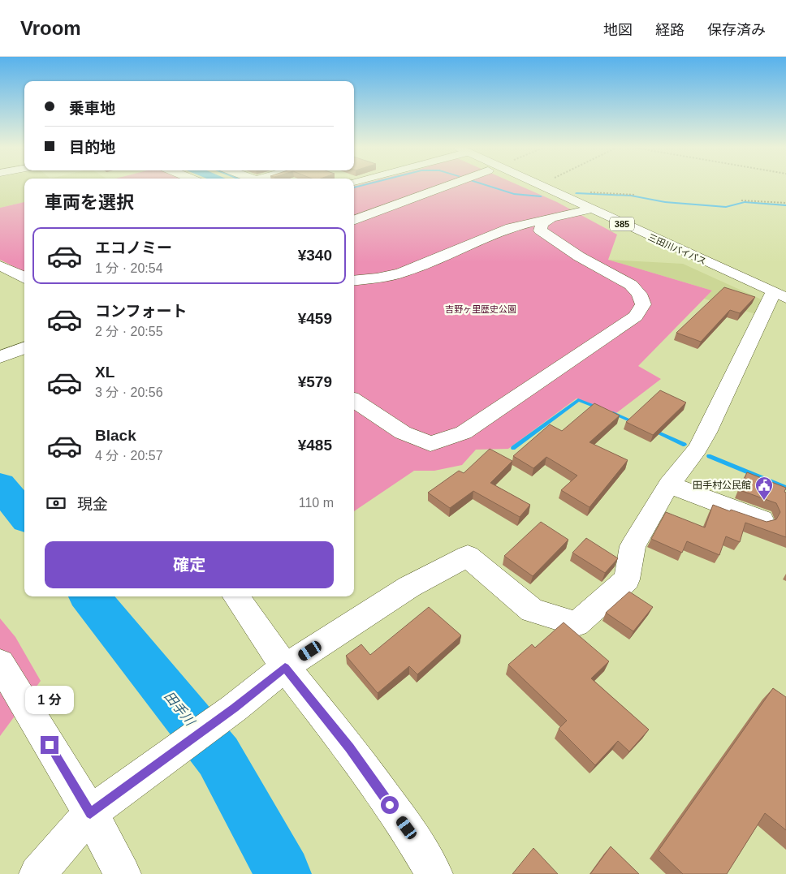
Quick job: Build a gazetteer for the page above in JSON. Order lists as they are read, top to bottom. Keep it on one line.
{"streets":{"main road":["385","三田川バイパス"]},"water":["田手川"],"parks":["吉野ヶ里歴史公園"],"places":{"public building":["田手村公民館"]},"page":{"header":"Vroom","nav":["地図","経路","保存済み"],"banner":["乗車地","目的地"],"heading":"車両を選択","list":[{"name":"エコノミー","note":"1 分 · 20:54","value":"¥340"},{"name":"コンフォート","note":"2 分 · 20:55","value":"¥459"},{"name":"XL","note":"3 分 · 20:56","value":"¥579"},{"name":"Black","note":"4 分 · 20:57","value":"¥485"}],"pay":["現金","110 m"],"buttons":"確定","bubble":"1 分"}}
